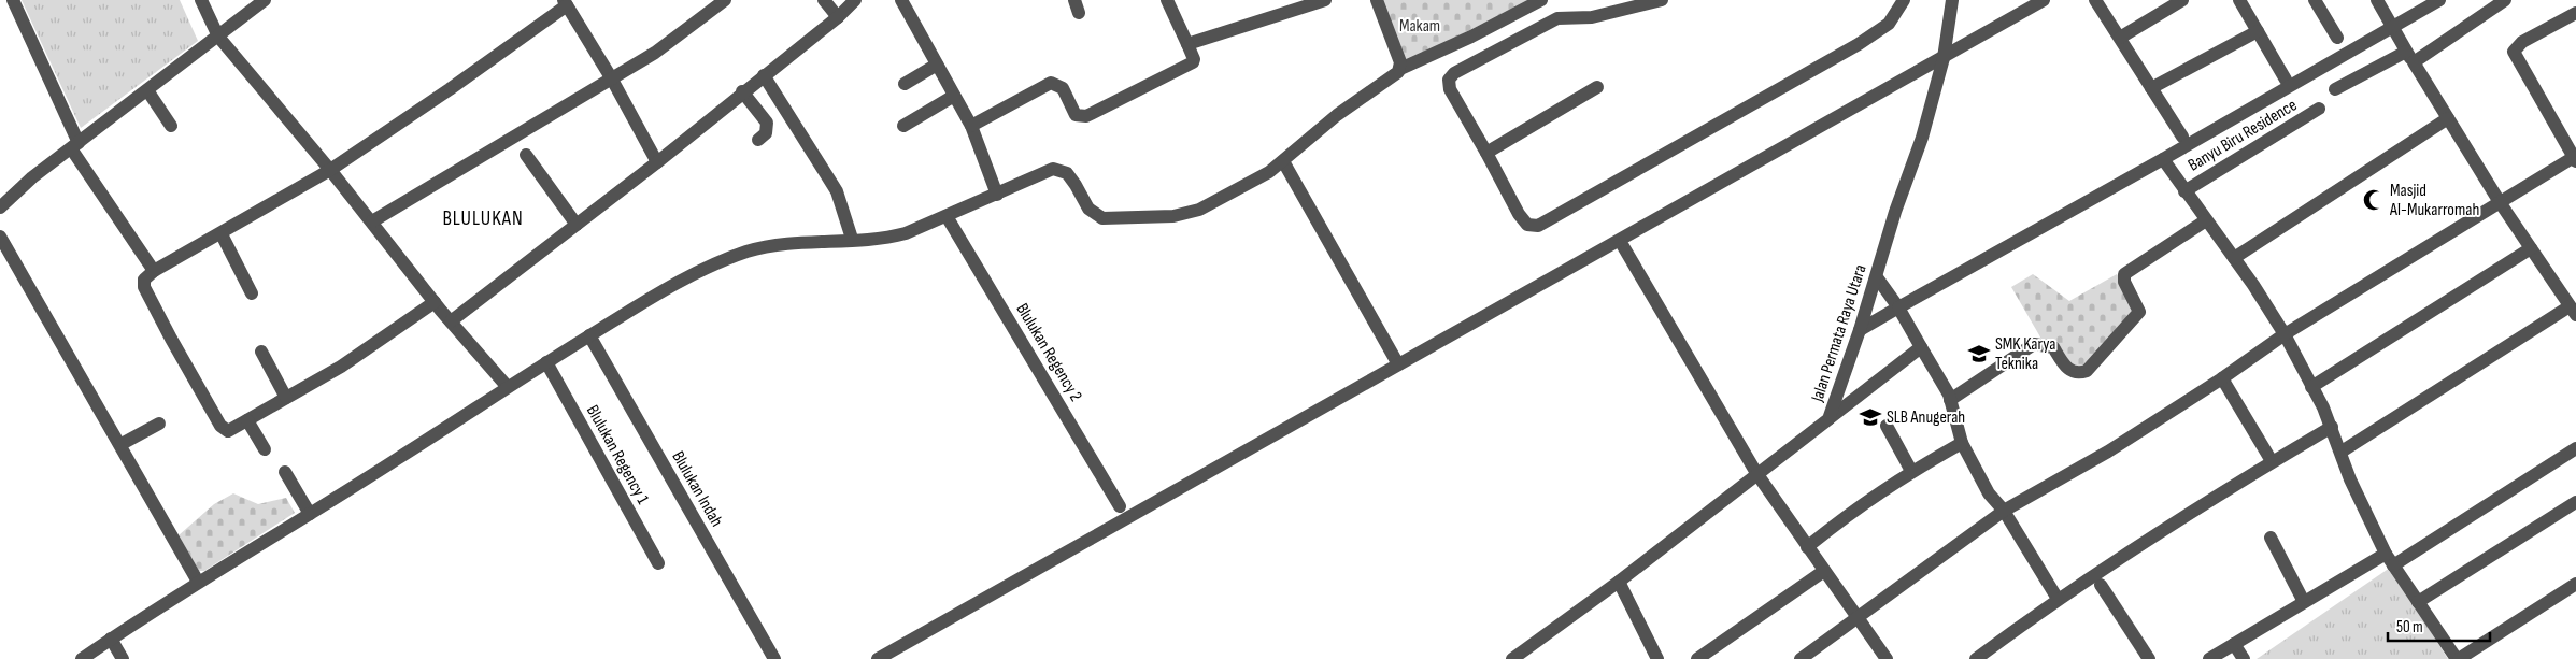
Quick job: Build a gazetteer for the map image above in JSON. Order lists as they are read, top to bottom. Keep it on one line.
{"streets":{"street":["Banyu Biru Residence","Jalan Permata Raya Utara","Blulukan Regency 2","Blulukan Regency 1","Blulukan Indah"]},"districts":["BLULUKAN"],"parks":["Makam"],"places":{"mosque":["Masjid Al-Mukarromah"],"school or university":["SMK Karya Teknika","SLB Anugerah"]},"scale_bar":"50 m"}
